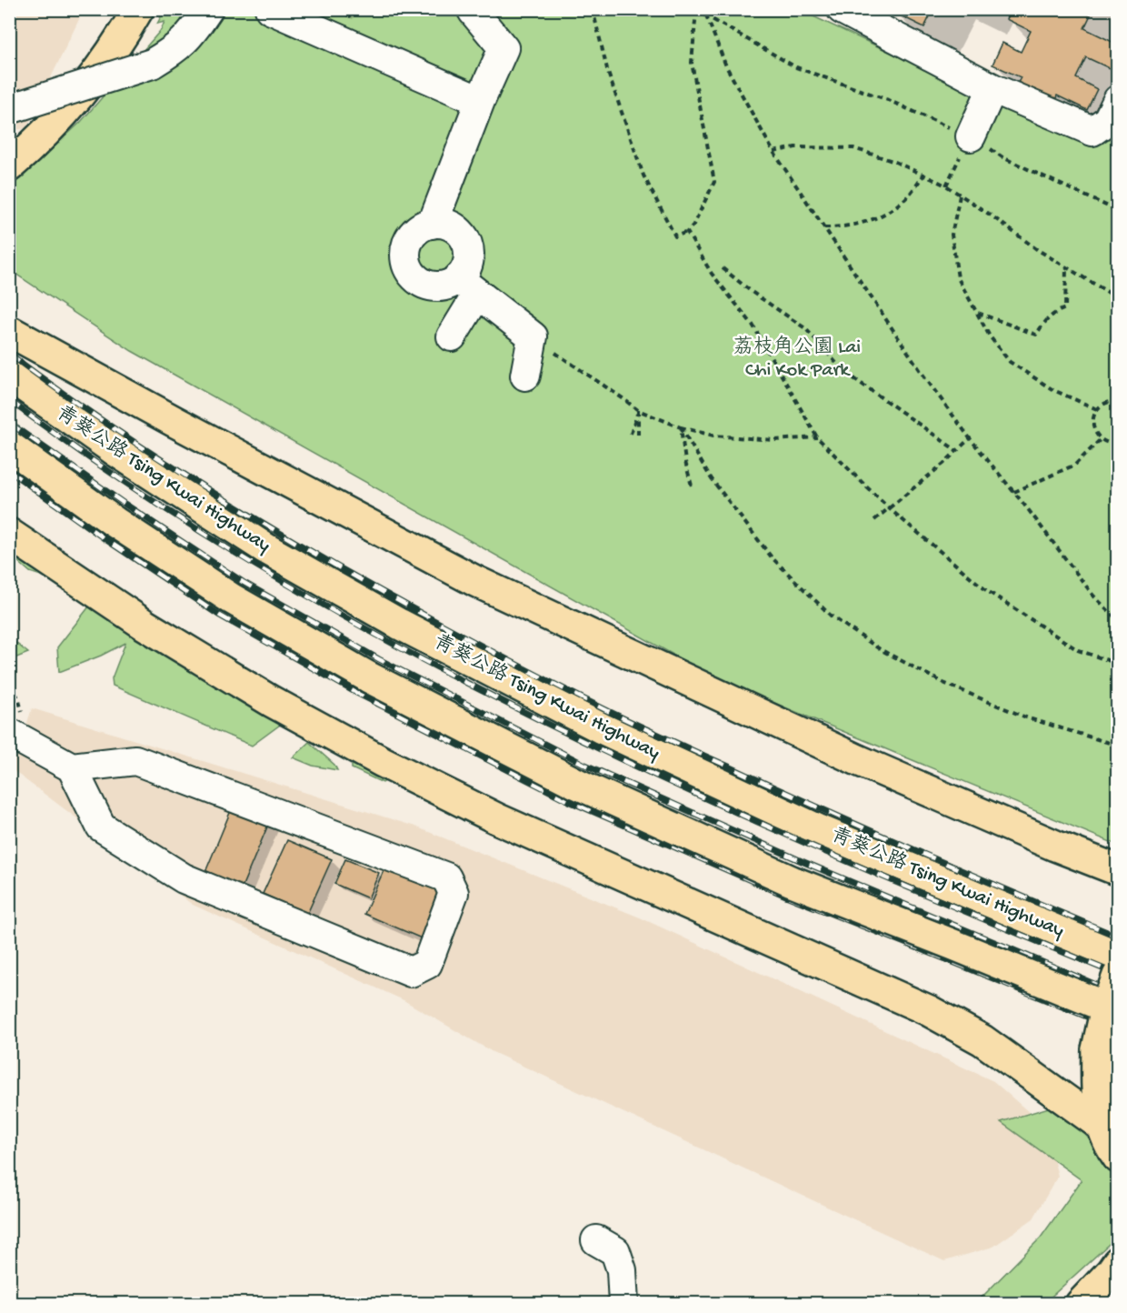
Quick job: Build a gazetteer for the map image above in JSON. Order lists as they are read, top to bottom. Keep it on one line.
{"streets":{"main road":["青葵公路 Tsing Kwai Highway"]},"parks":["荔枝角公園 Lai Chi Kok Park"]}
